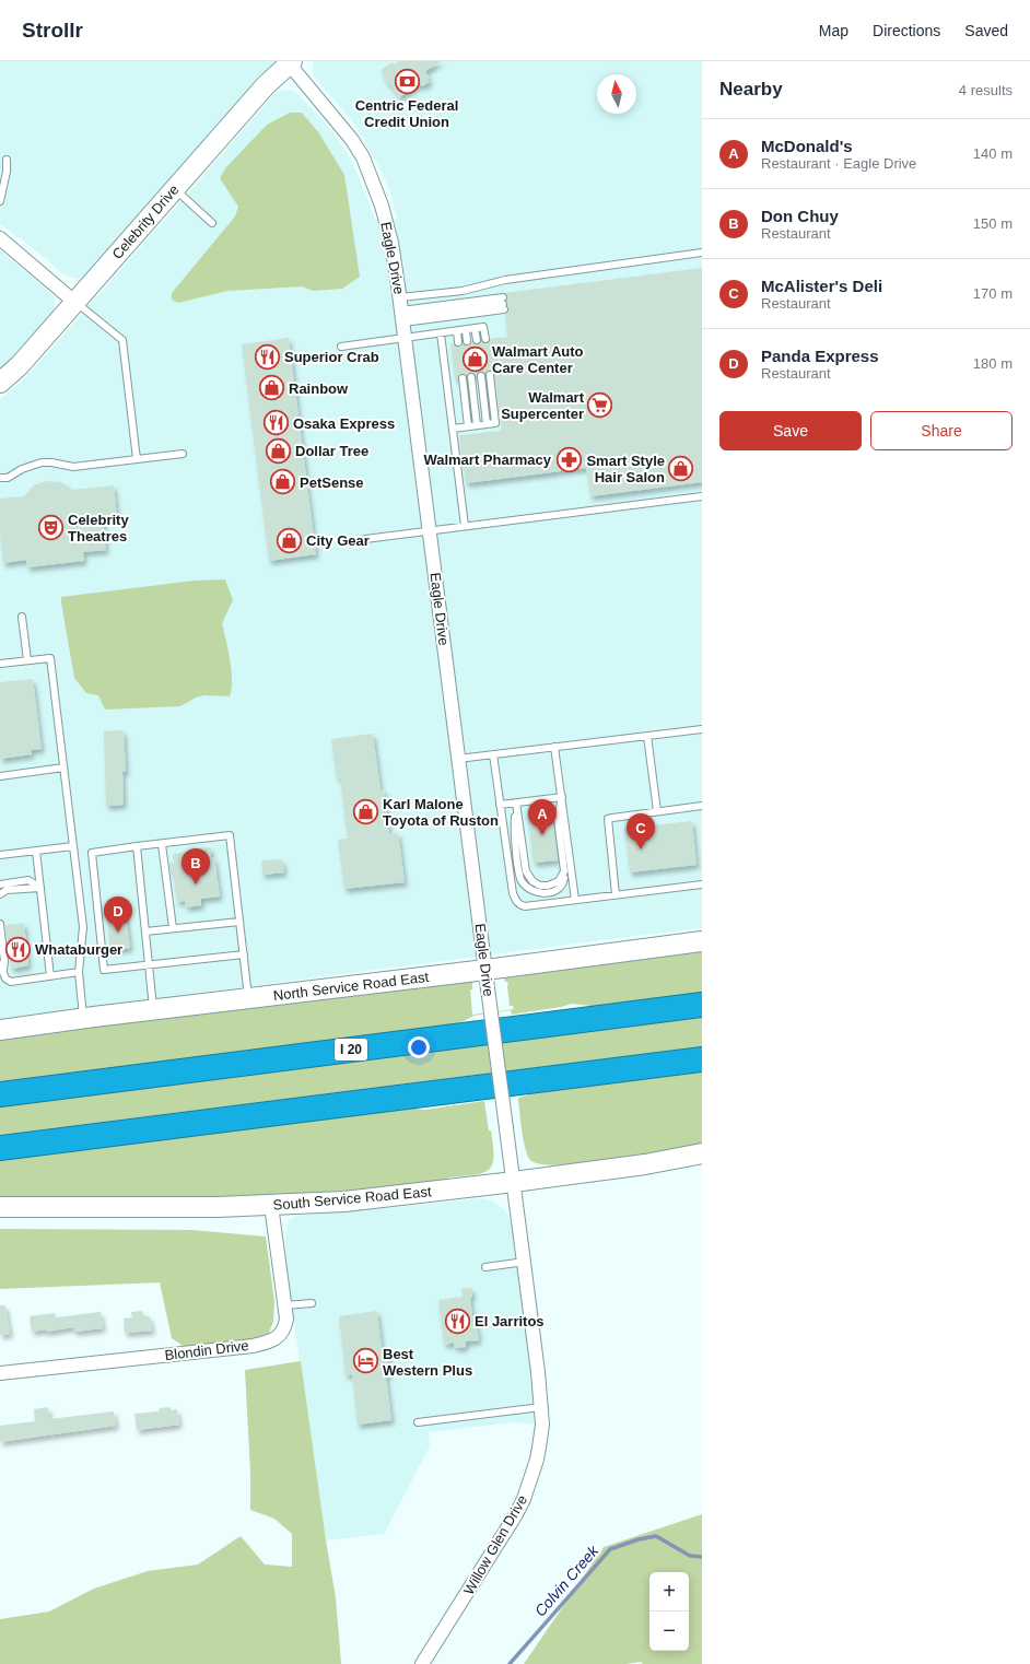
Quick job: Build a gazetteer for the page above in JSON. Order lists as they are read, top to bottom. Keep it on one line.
{"streets":{"highway":["I 20"],"main road":["Celebrity Drive","North Service Road East","South Service Road East"],"street":["Eagle Drive","Blondin Drive","Willow Glen Drive"]},"crossings":[["Celebrity Drive","Eagle Drive"],["Eagle Drive","North Service Road East"],["Eagle Drive","South Service Road East"],["Eagle Drive","Willow Glen Drive"],["South Service Road East","Blondin Drive"],["South Service Road East","Willow Glen Drive"]],"water":["Colvin Creek"],"places":{"bank":["Centric Federal Credit Union"],"restaurant":["Superior Crab","Osaka Express","Whataburger","El Jarritos"],"shop":["Walmart Auto Care Center","Rainbow","Dollar Tree","Smart Style Hair Salon","PetSense","City Gear","Karl Malone Toyota of Ruston"],"supermarket":["Walmart Supercenter"],"pharmacy":["Walmart Pharmacy"],"theatre":["Celebrity Theatres"],"hotel":["Best Western Plus"]},"north":"top","page":{"header":"Strollr","nav":["Map","Directions","Saved"],"heading":["Nearby","4 results"],"list":[{"mark":"A","name":"McDonald's","note":"Restaurant · Eagle Drive","value":"140 m"},{"mark":"B","name":"Don Chuy","note":"Restaurant","value":"150 m"},{"mark":"C","name":"McAlister's Deli","note":"Restaurant","value":"170 m"},{"mark":"D","name":"Panda Express","note":"Restaurant","value":"180 m"}],"buttons":["Save","Share"],"pins":["A","C","B","D"],"map_buttons":["+","−"]}}
